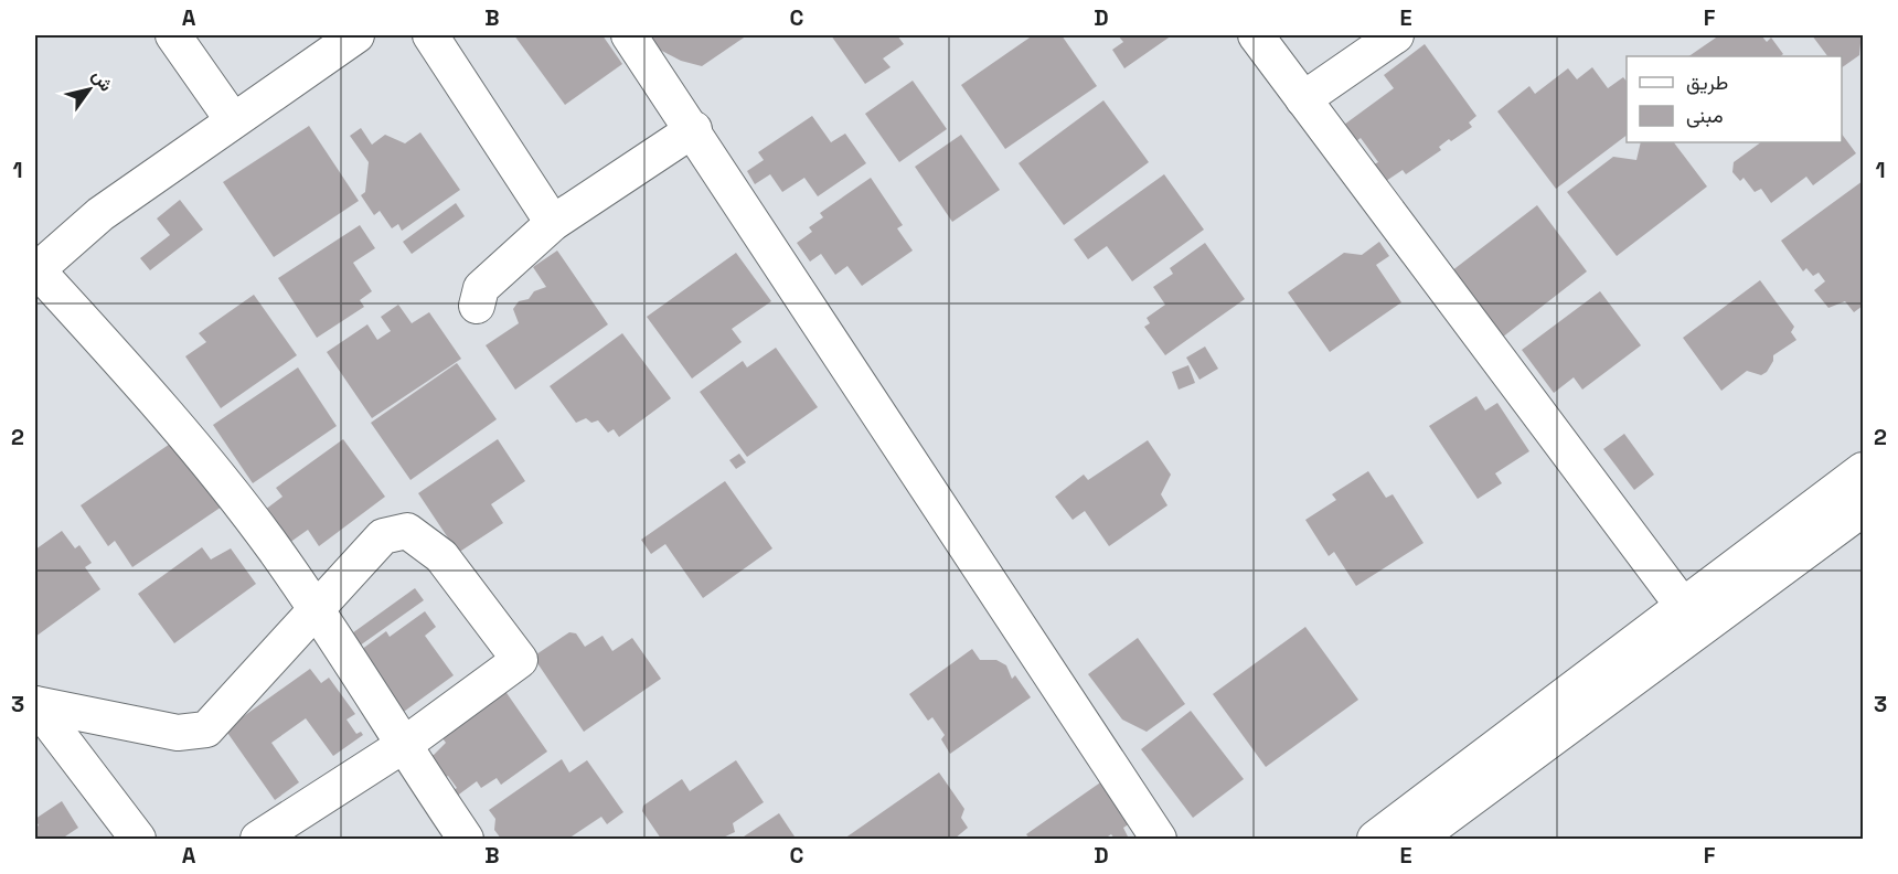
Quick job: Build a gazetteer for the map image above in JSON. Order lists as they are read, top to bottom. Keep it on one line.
{"legend":["طريق","مبنى"],"north":"top right","grid":{"columns":["A","B","C","D","E","F"],"rows":["1","2","3"]}}
